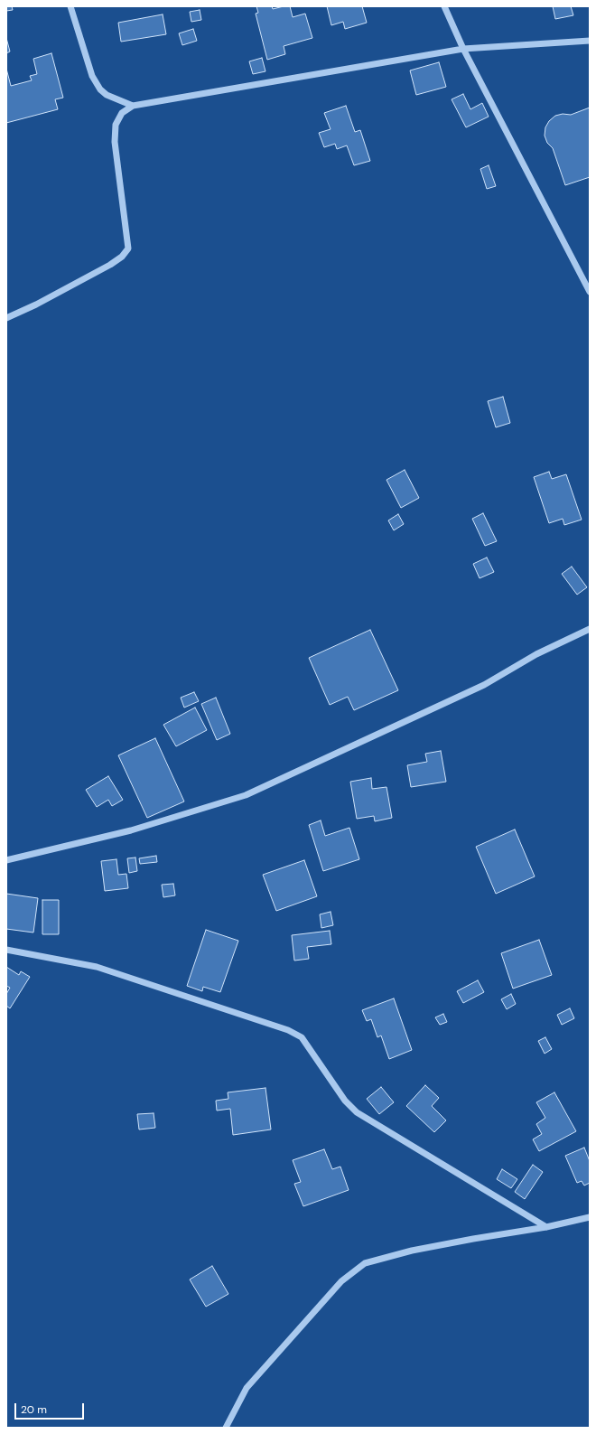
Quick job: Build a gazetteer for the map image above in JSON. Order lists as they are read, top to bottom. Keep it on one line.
{"scale_bar":"20 m"}
